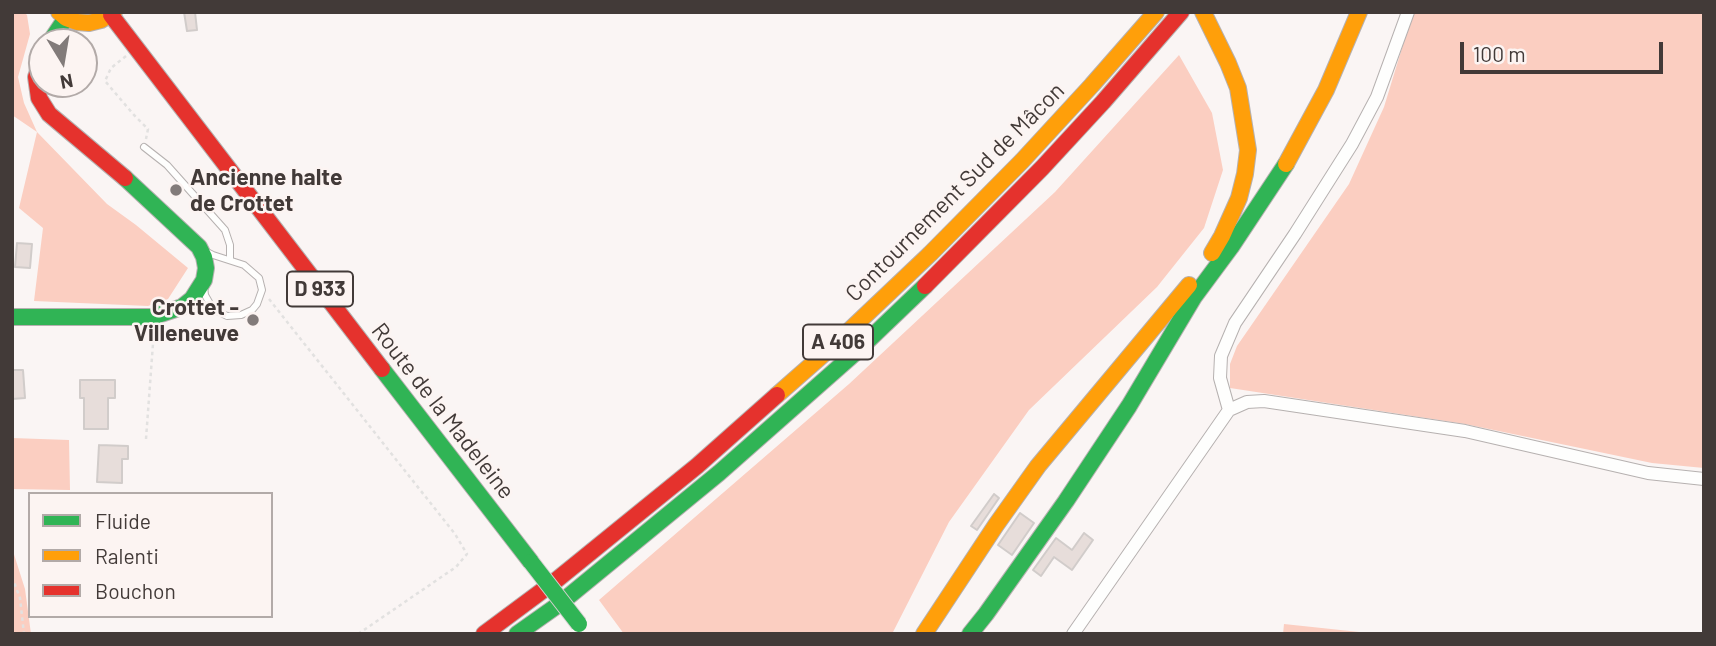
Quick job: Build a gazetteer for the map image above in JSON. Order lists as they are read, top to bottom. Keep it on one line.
{"streets":{"main road":["Contournement Sud de Mâcon","D 933","A 406","Route de la Madeleine"]},"places":["Ancienne halte de Crottet","Crottet - Villeneuve"],"legend":["Fluide","Ralenti","Bouchon"],"scale_bar":"100 m","north":"bottom"}
